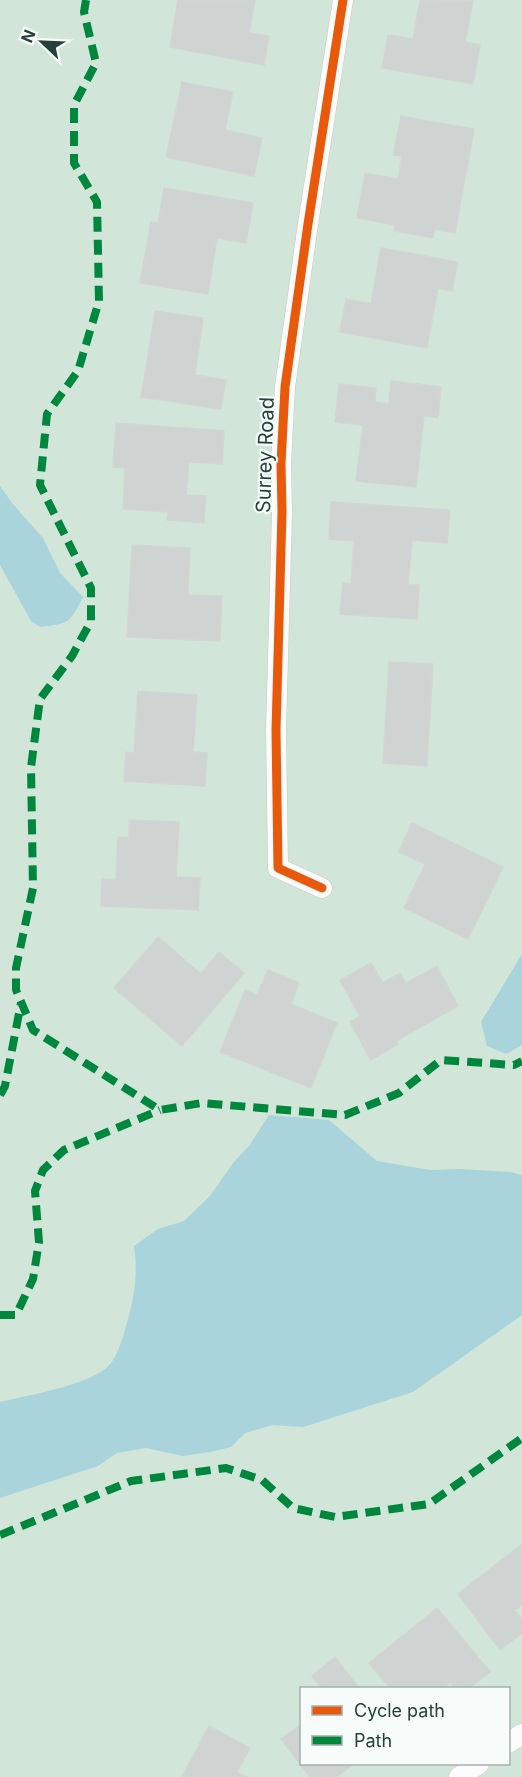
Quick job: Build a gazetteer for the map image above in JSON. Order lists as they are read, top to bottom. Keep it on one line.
{"streets":{"street":["Surrey Road"]},"legend":["Cycle path","Path"],"north":"top left"}
